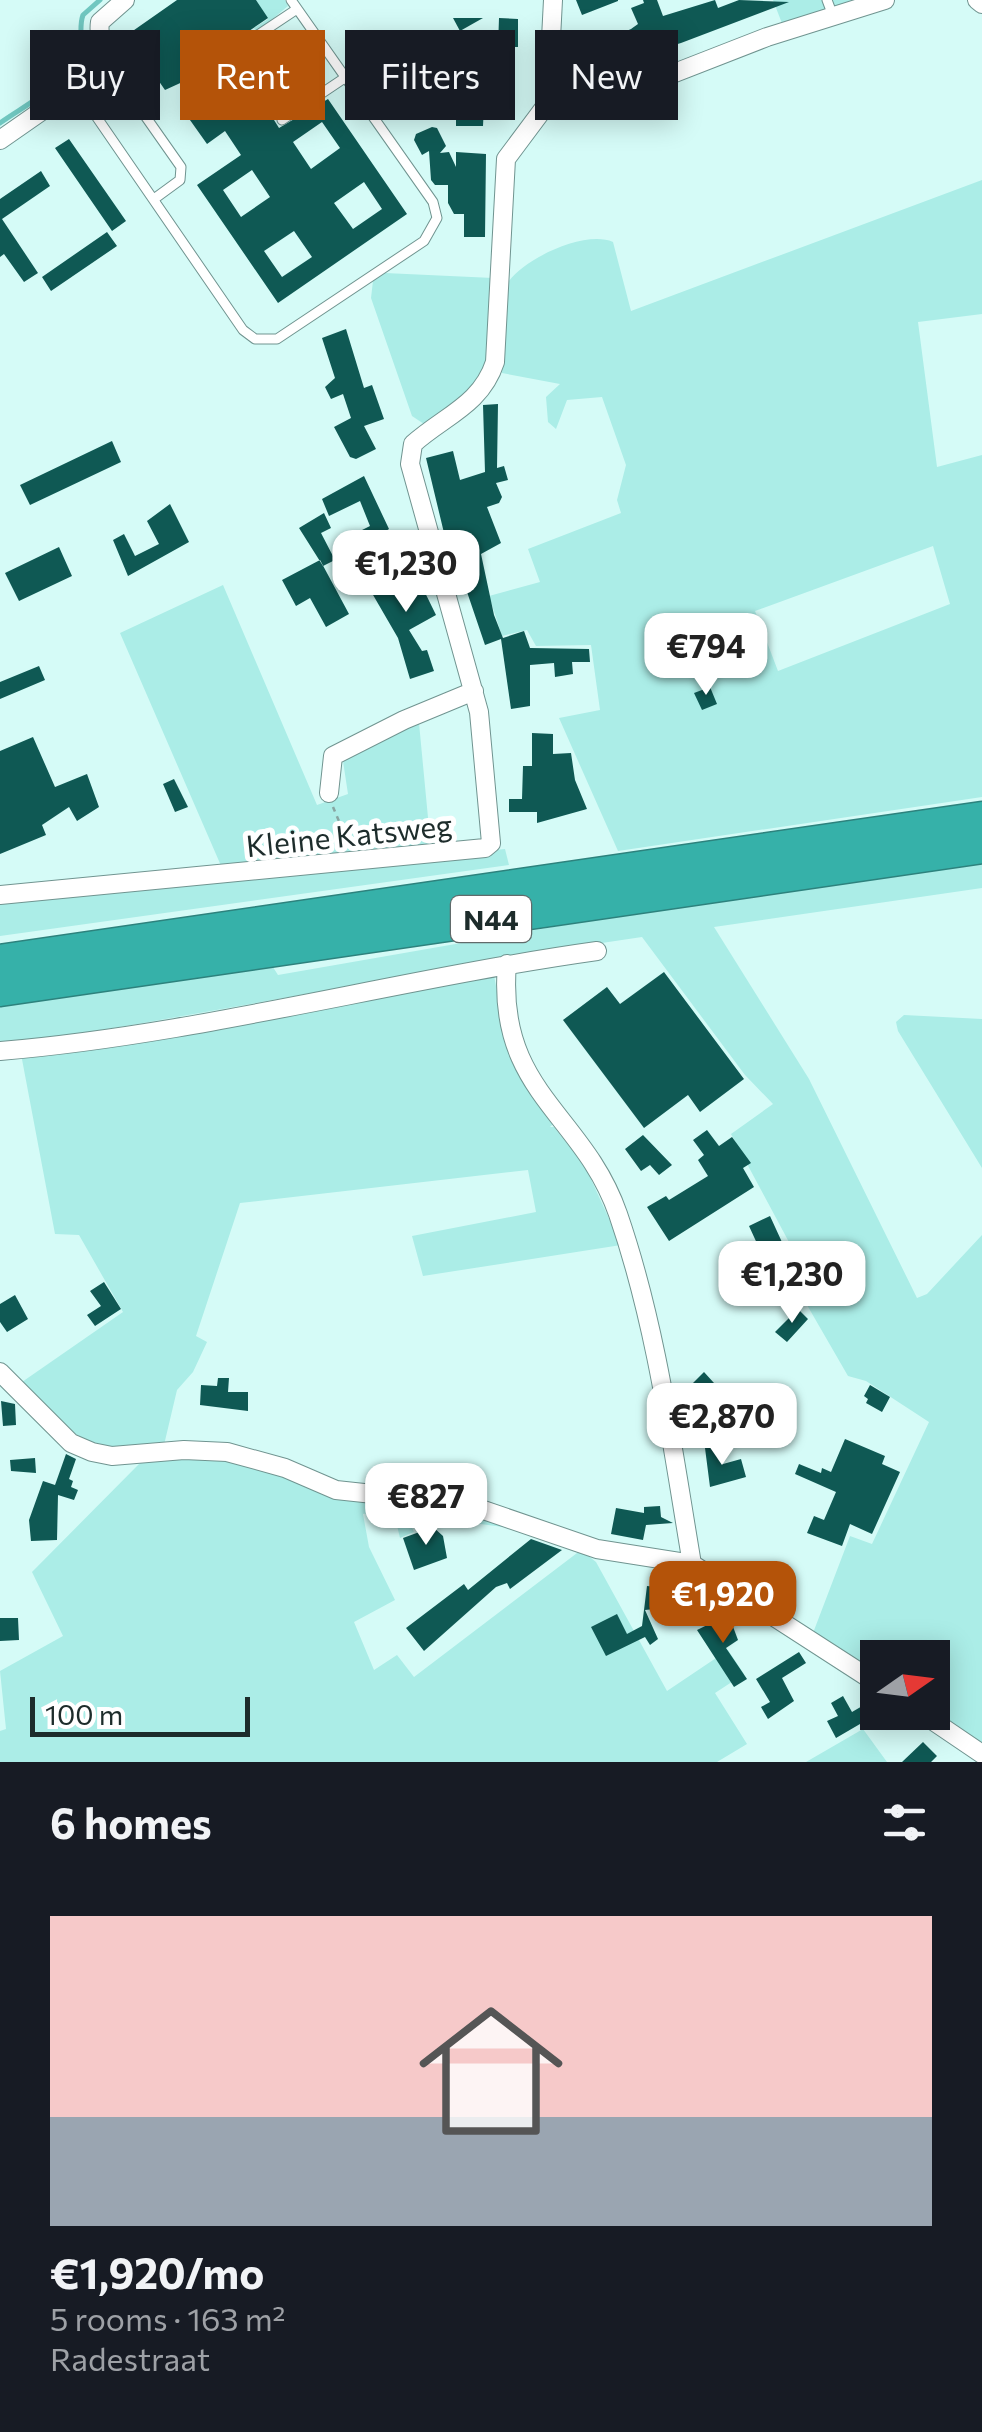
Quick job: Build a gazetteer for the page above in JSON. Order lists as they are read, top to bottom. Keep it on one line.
{"streets":{"highway":["N44"],"street":["Kleine Katsweg"]},"scale_bar":"100 m","north":"right","page":{"chip":["Buy","Rent","Filters","New"],"price":["€1,230","€794","€1,230","€2,870","€827","€1,920"],"scale":"100 m","heading":"6 homes","list":[{"name":"€1,920/mo","note":"5 rooms · 163 m² · Radestraat"}]}}
